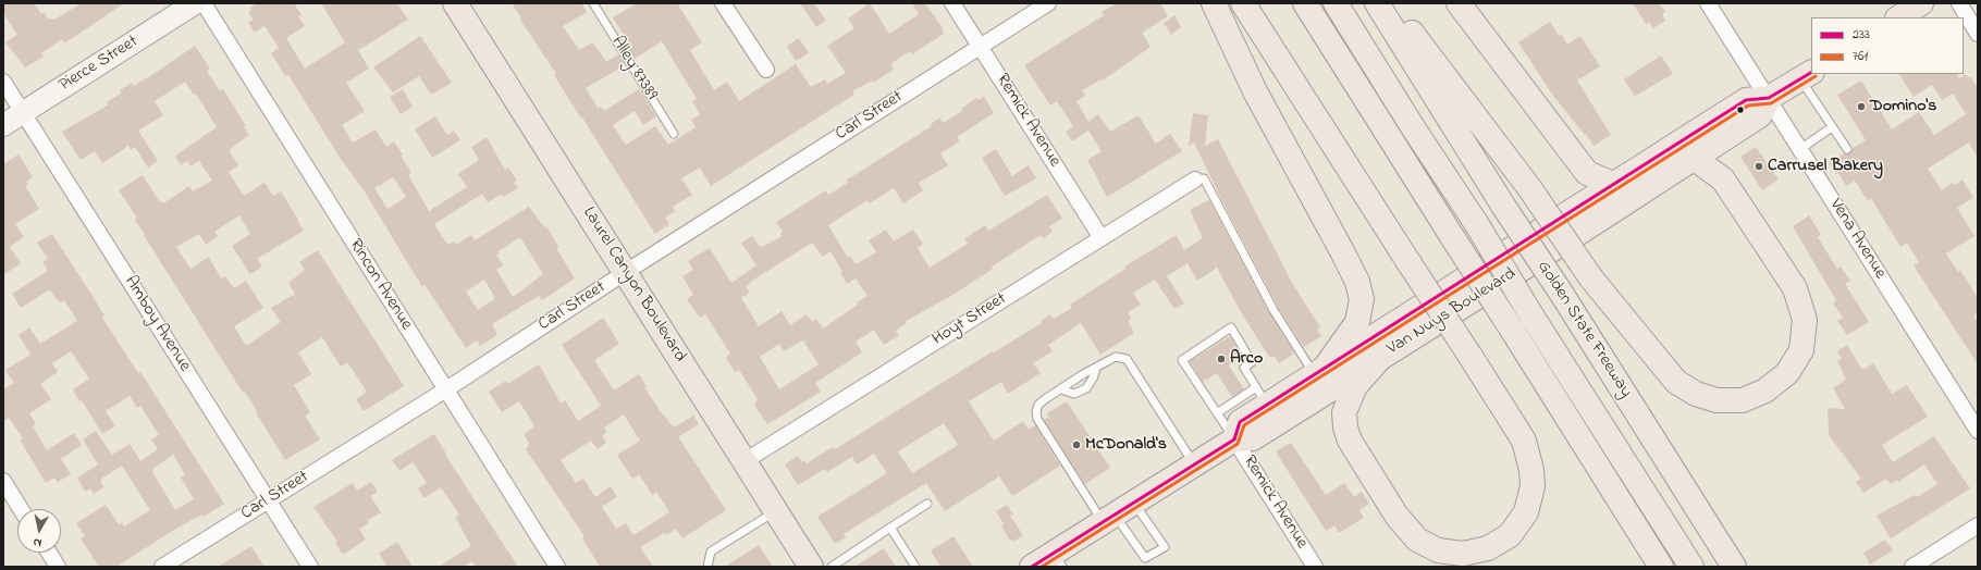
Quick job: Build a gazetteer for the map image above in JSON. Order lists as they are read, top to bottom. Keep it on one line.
{"streets":{"main road":["Laurel Canyon Boulevard","Van Nuys Boulevard","Golden State Freeway"],"street":["Pierce Street","Carl Street","Remick Avenue","Vena Avenue","Rincon Avenue","Hoyt Street","Amboy Avenue"],"lane":["Alley 87389"]},"crossings":[["Pierce Street","Amboy Avenue"],["Carl Street","Remick Avenue"],["Carl Street","Rincon Avenue"],["Carl Street","Laurel Canyon Boulevard"],["Carl Street","Amboy Avenue"],["Remick Avenue","Van Nuys Boulevard"],["Remick Avenue","Hoyt Street"],["Vena Avenue","Van Nuys Boulevard"],["Laurel Canyon Boulevard","Hoyt Street"]],"places":["Domino's","Carrusel Bakery","Arco","McDonald's"],"lines":["transit line 233","transit line 761"],"legend":["233","761"],"north":"bottom"}
